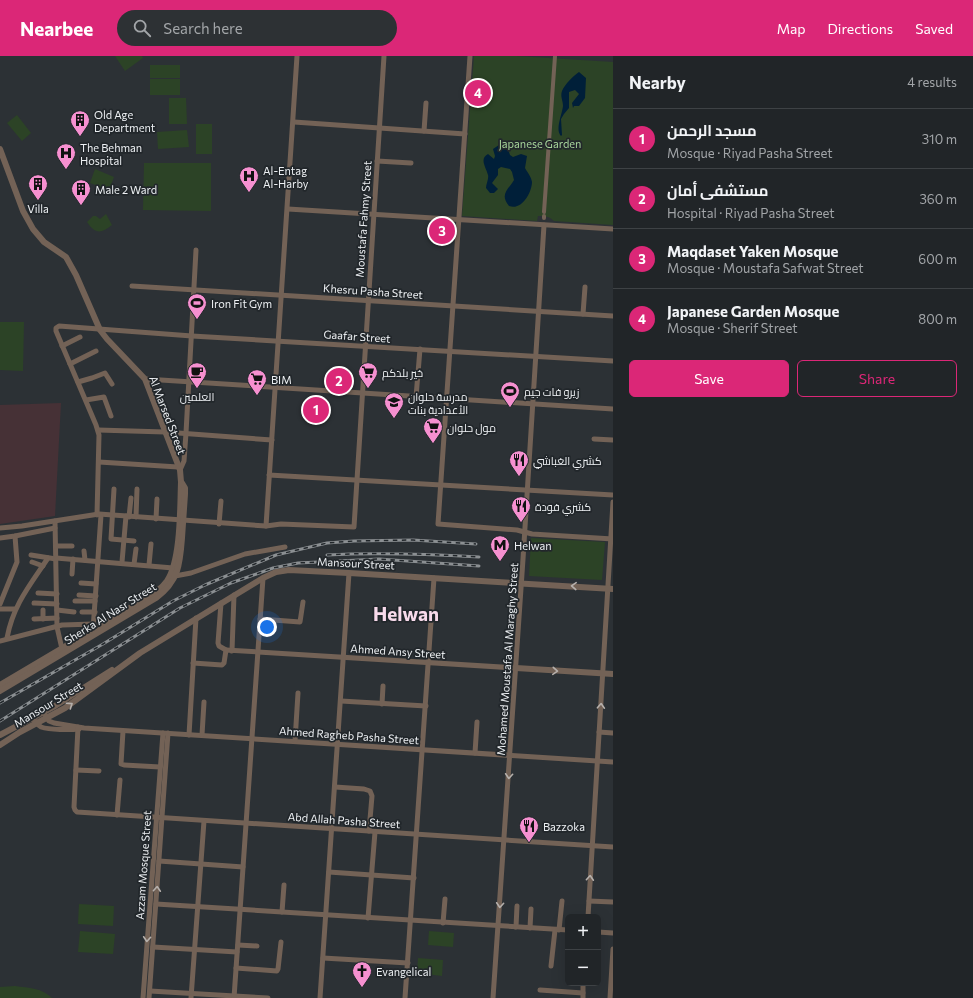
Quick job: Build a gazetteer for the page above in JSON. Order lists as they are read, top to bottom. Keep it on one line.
{"streets":{"street":["Moustafa Fahmy Street","Khesru Pasha Street","Gaafar Street","Al Marsed Street","Mansour Street","Sherka Al Nasr Street","Ahmed Ansy Street","Mohamed Moustafa Al Maraghy Street","Ahmed Ragheb Pasha Street","Abd Allah Pasha Street","Azzam Mosque Street"]},"crossings":[["Moustafa Fahmy Street","Khesru Pasha Street"],["Moustafa Fahmy Street","Gaafar Street"],["Khesru Pasha Street","Mohamed Moustafa Al Maraghy Street"],["Gaafar Street","Al Marsed Street"],["Gaafar Street","Mohamed Moustafa Al Maraghy Street"],["Al Marsed Street","Sherka Al Nasr Street"],["Mansour Street","Mohamed Moustafa Al Maraghy Street"],["Mansour Street","Ahmed Ragheb Pasha Street"],["Ahmed Ansy Street","Mohamed Moustafa Al Maraghy Street"],["Mohamed Moustafa Al Maraghy Street","Ahmed Ragheb Pasha Street"],["Mohamed Moustafa Al Maraghy Street","Abd Allah Pasha Street"],["Ahmed Ragheb Pasha Street","Azzam Mosque Street"],["Abd Allah Pasha Street","Azzam Mosque Street"]],"districts":["Helwan"],"parks":["Japanese Garden"],"places":{"building":["Old Age Department","Villa","Male 2 Ward"],"hospital":["The Behman Hospital","Al-Entag Al-Harby"],"sports":["Iron Fit Gym","زيرو فات جيم"],"cafe":["العلمين"],"supermarket":["خير بلدكم","BIM","مول حلوان"],"school or university":["مدرسة حلوان الأعدادية بنات"],"restaurant":["كشري الغباشي","كشري فودة","Bazzoka"],"metro station":["Helwan"],"church":["Evangelical"]},"page":{"header":"Nearbee","search":"Search here","nav":["Map","Directions","Saved"],"heading":["Nearby","4 results"],"pins":["4","3","2","1"],"list":[{"mark":"1","name":"مسجد الرحمن","note":"Mosque · Riyad Pasha Street","value":"310 m"},{"mark":"2","name":"مستشفى أمان","note":"Hospital · Riyad Pasha Street","value":"360 m"},{"mark":"3","name":"Maqdaset Yaken Mosque","note":"Mosque · Moustafa Safwat Street","value":"600 m"},{"mark":"4","name":"Japanese Garden Mosque","note":"Mosque · Sherif Street","value":"800 m"}],"buttons":["Save","Share"],"map_buttons":["+","−"]}}
